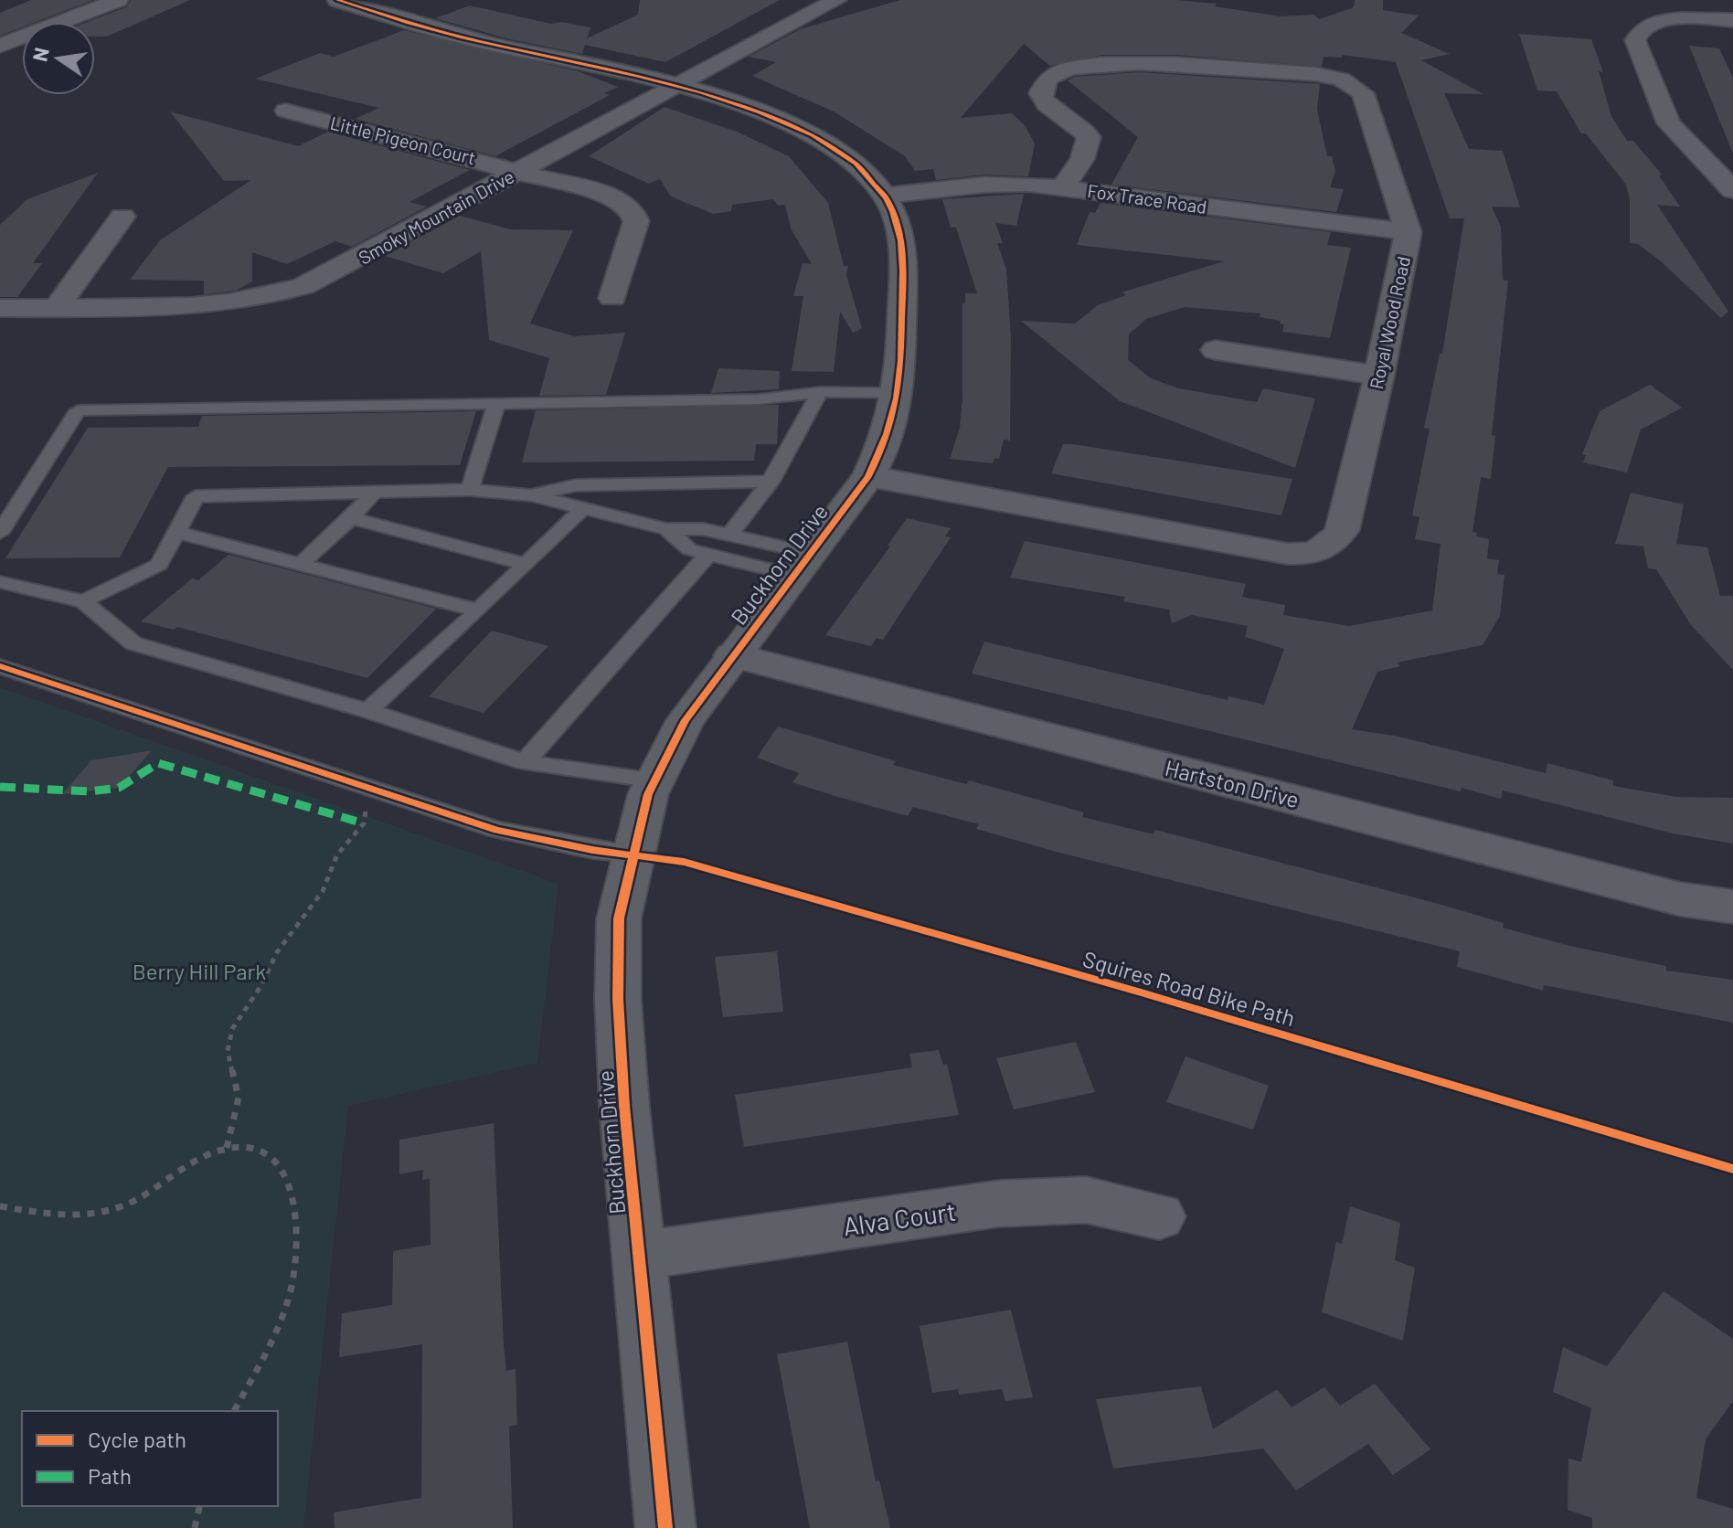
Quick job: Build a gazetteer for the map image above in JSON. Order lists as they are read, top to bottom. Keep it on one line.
{"streets":{"street":["Little Pigeon Court","Fox Trace Road","Smoky Mountain Drive","Royal Wood Road","Buckhorn Drive","Hartston Drive","Alva Court"],"cycle path":["Squires Road Bike Path"]},"crossings":[["Little Pigeon Court","Smoky Mountain Drive"],["Fox Trace Road","Royal Wood Road"],["Fox Trace Road","Buckhorn Drive"],["Smoky Mountain Drive","Buckhorn Drive"],["Royal Wood Road","Buckhorn Drive"],["Buckhorn Drive","Hartston Drive"],["Buckhorn Drive","Alva Court"]],"parks":["Berry Hill Park"],"legend":["Cycle path","Path"],"north":"left"}
